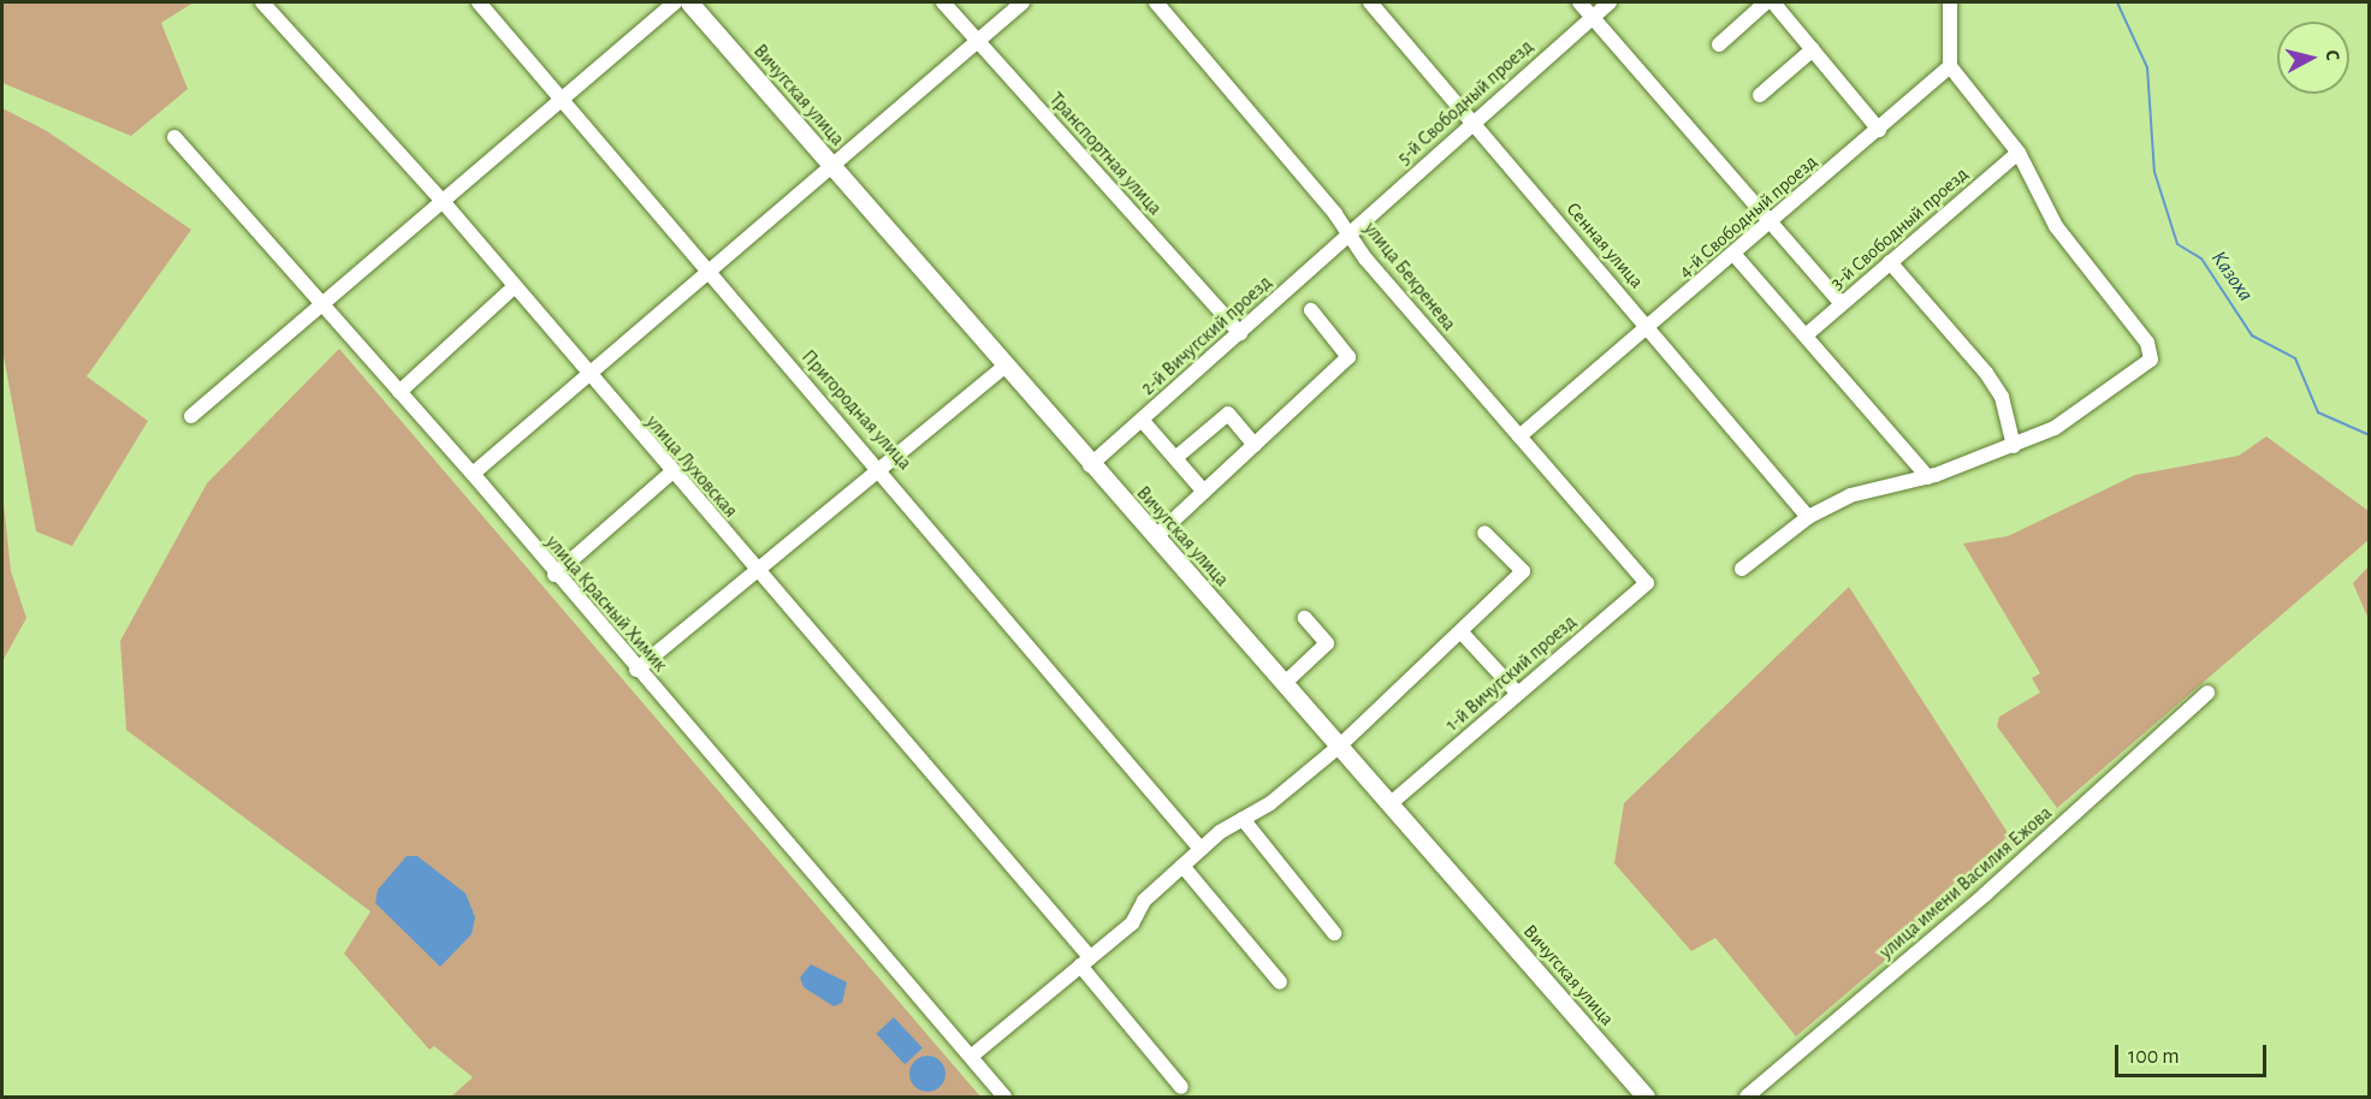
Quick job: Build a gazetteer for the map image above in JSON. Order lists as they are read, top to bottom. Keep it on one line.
{"streets":{"main road":["Вичугская улица"],"street":["5-й Свободный проезд","Транспортная улица","4-й Свободный проезд","3-й Свободный проезд","Сенная улица","улица Бекренева","2-й Вичугский проезд","Пригородная улица","улица Луховская","улица Красный Химик","1-й Вичугский проезд","улица имени Василия Ежова"]},"crossings":[["Вичугская улица","2-й Вичугский проезд"],["Вичугская улица","1-й Вичугский проезд"],["5-й Свободный проезд","Сенная улица"],["5-й Свободный проезд","улица Бекренева"],["5-й Свободный проезд","2-й Вичугский проезд"],["Транспортная улица","2-й Вичугский проезд"],["4-й Свободный проезд","Сенная улица"],["4-й Свободный проезд","улица Бекренева"],["улица Бекренева","2-й Вичугский проезд"],["улица Бекренева","1-й Вичугский проезд"]],"water":["Казоха"],"scale_bar":"100 m","north":"right"}
